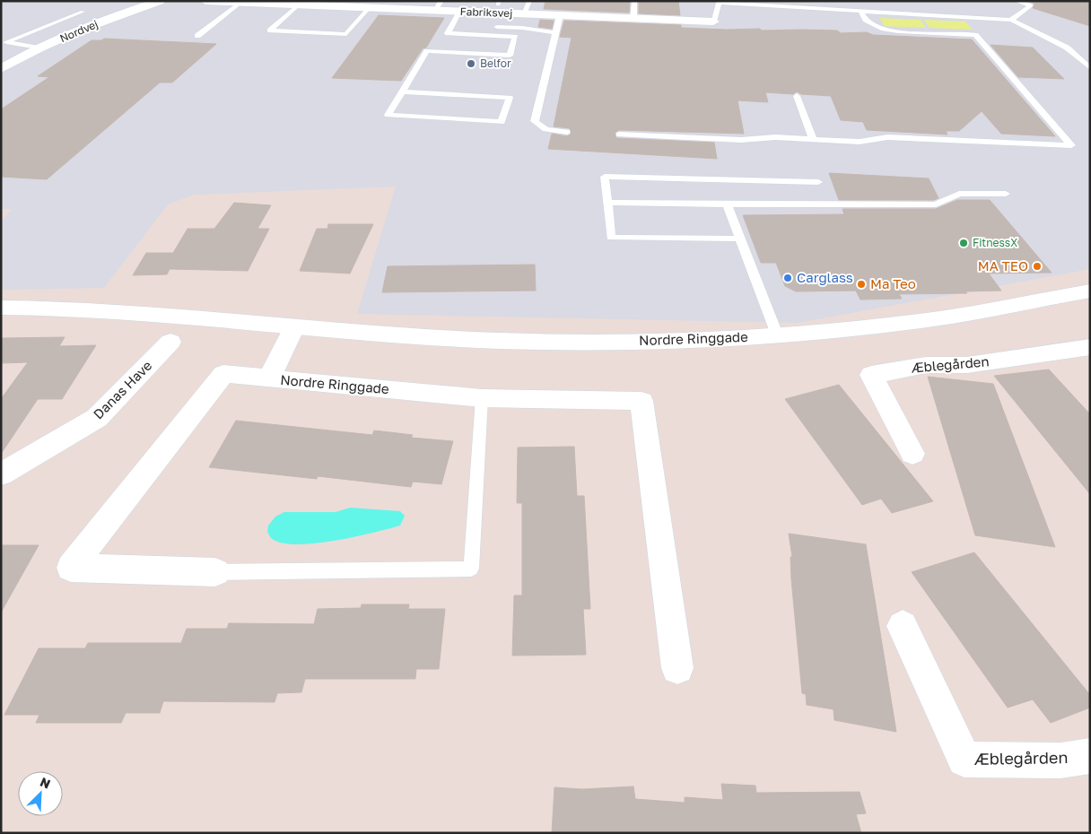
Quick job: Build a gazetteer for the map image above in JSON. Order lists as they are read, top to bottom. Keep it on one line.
{"streets":{"street":["Fabriksvej","Nordvej","Nordre Ringgade","Æblegården","Danas Have"]},"places":["Belfor","FitnessX","MA TEO","Carglass","Ma Teo"],"north":"top right"}
